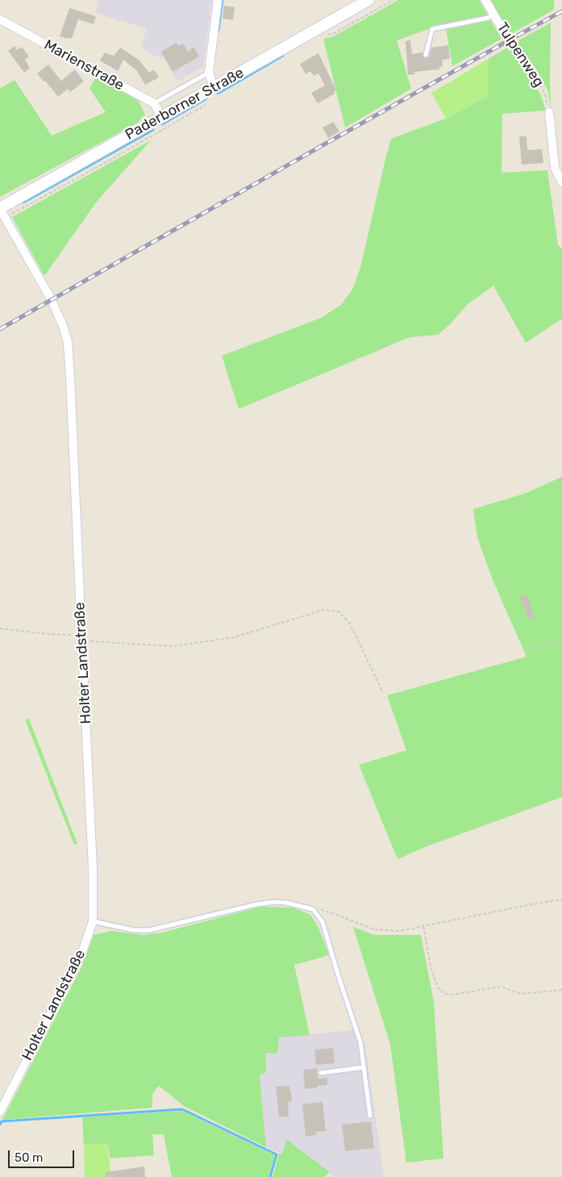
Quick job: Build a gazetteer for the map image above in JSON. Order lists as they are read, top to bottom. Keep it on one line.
{"streets":{"main road":["Paderborner Straße"],"street":["Tulpenweg","Marienstraße","Holter Landstraße"]},"crossings":[["Paderborner Straße","Holter Landstraße"]],"scale_bar":"50 m"}
